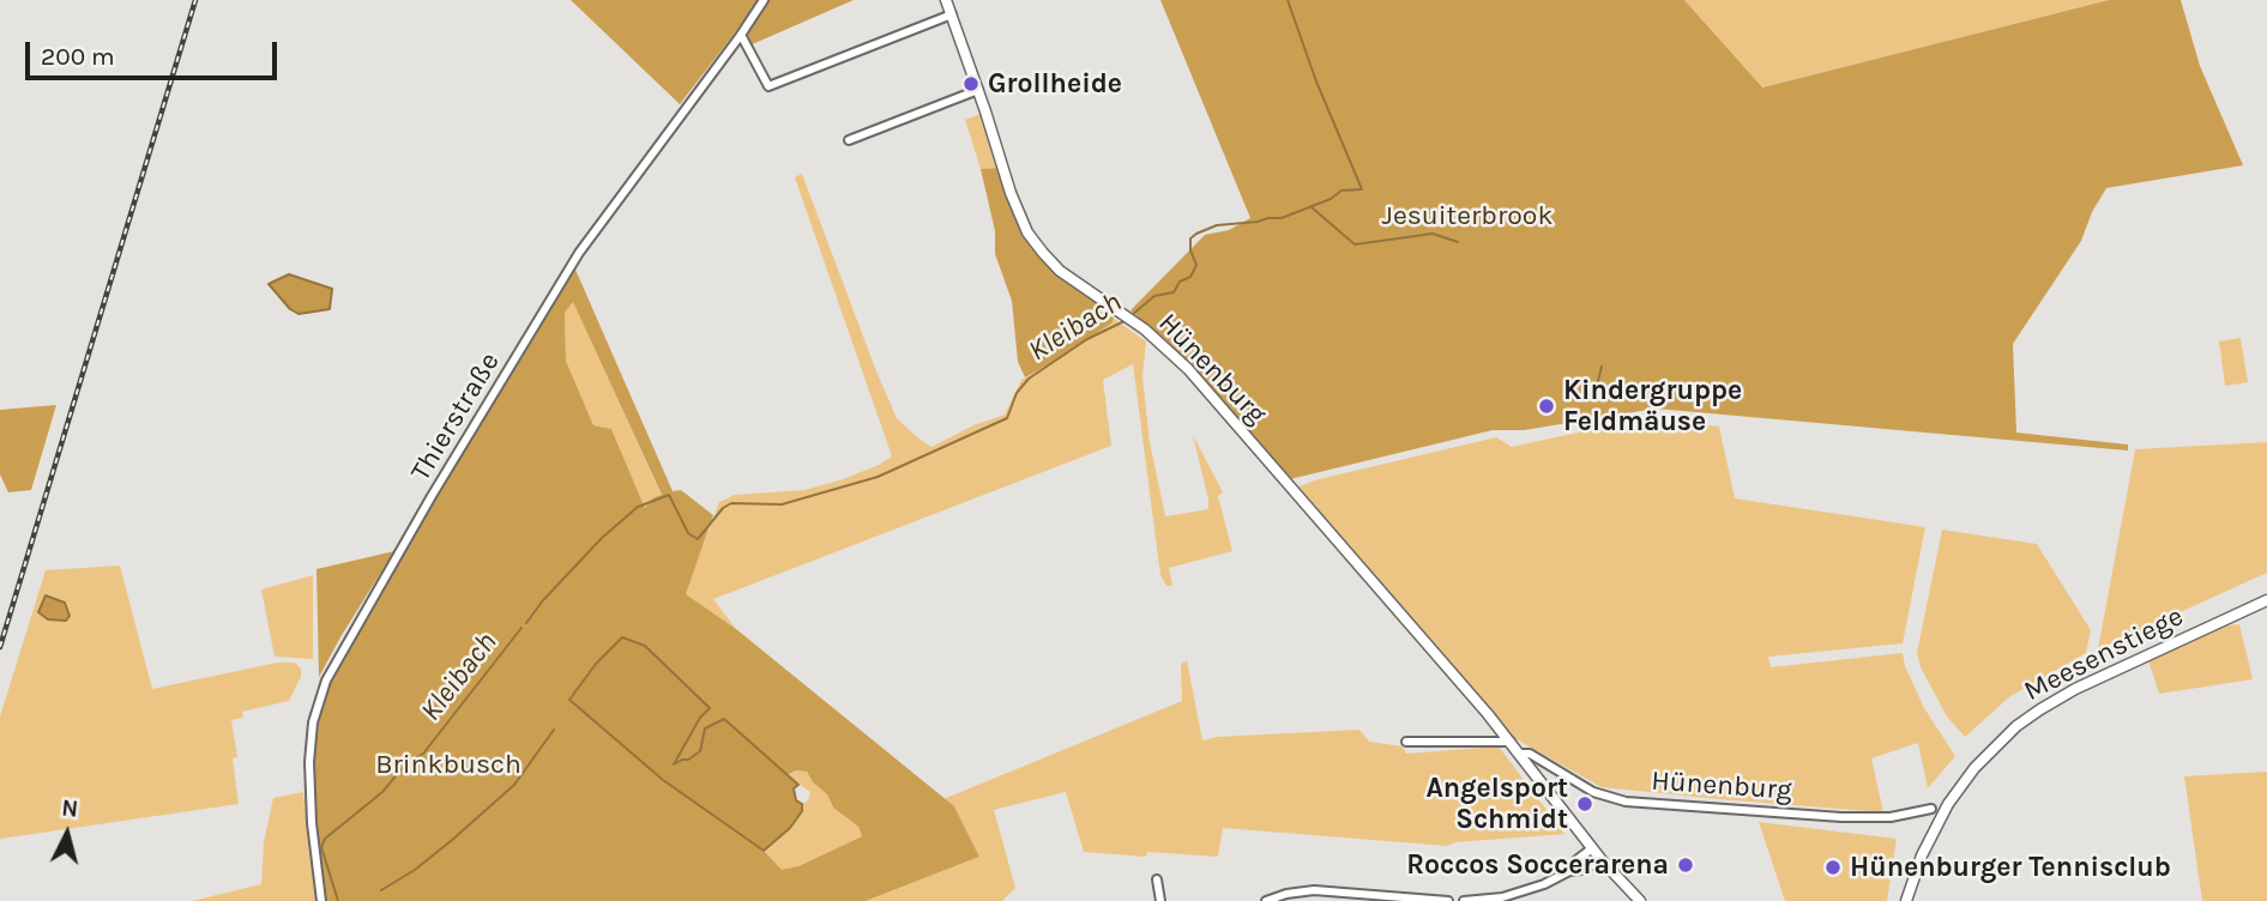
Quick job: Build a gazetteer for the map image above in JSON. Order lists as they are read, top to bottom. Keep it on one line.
{"streets":{"street":["Hünenburg","Thierstraße","Meesenstiege"]},"water":["Kleibach"],"parks":["Jesuiterbrook","Brinkbusch"],"places":["Grollheide","Kindergruppe Feldmäuse","Angelsport Schmidt","Roccos Soccerarena","Hünenburger Tennisclub"],"scale_bar":"200 m","north":"top"}
